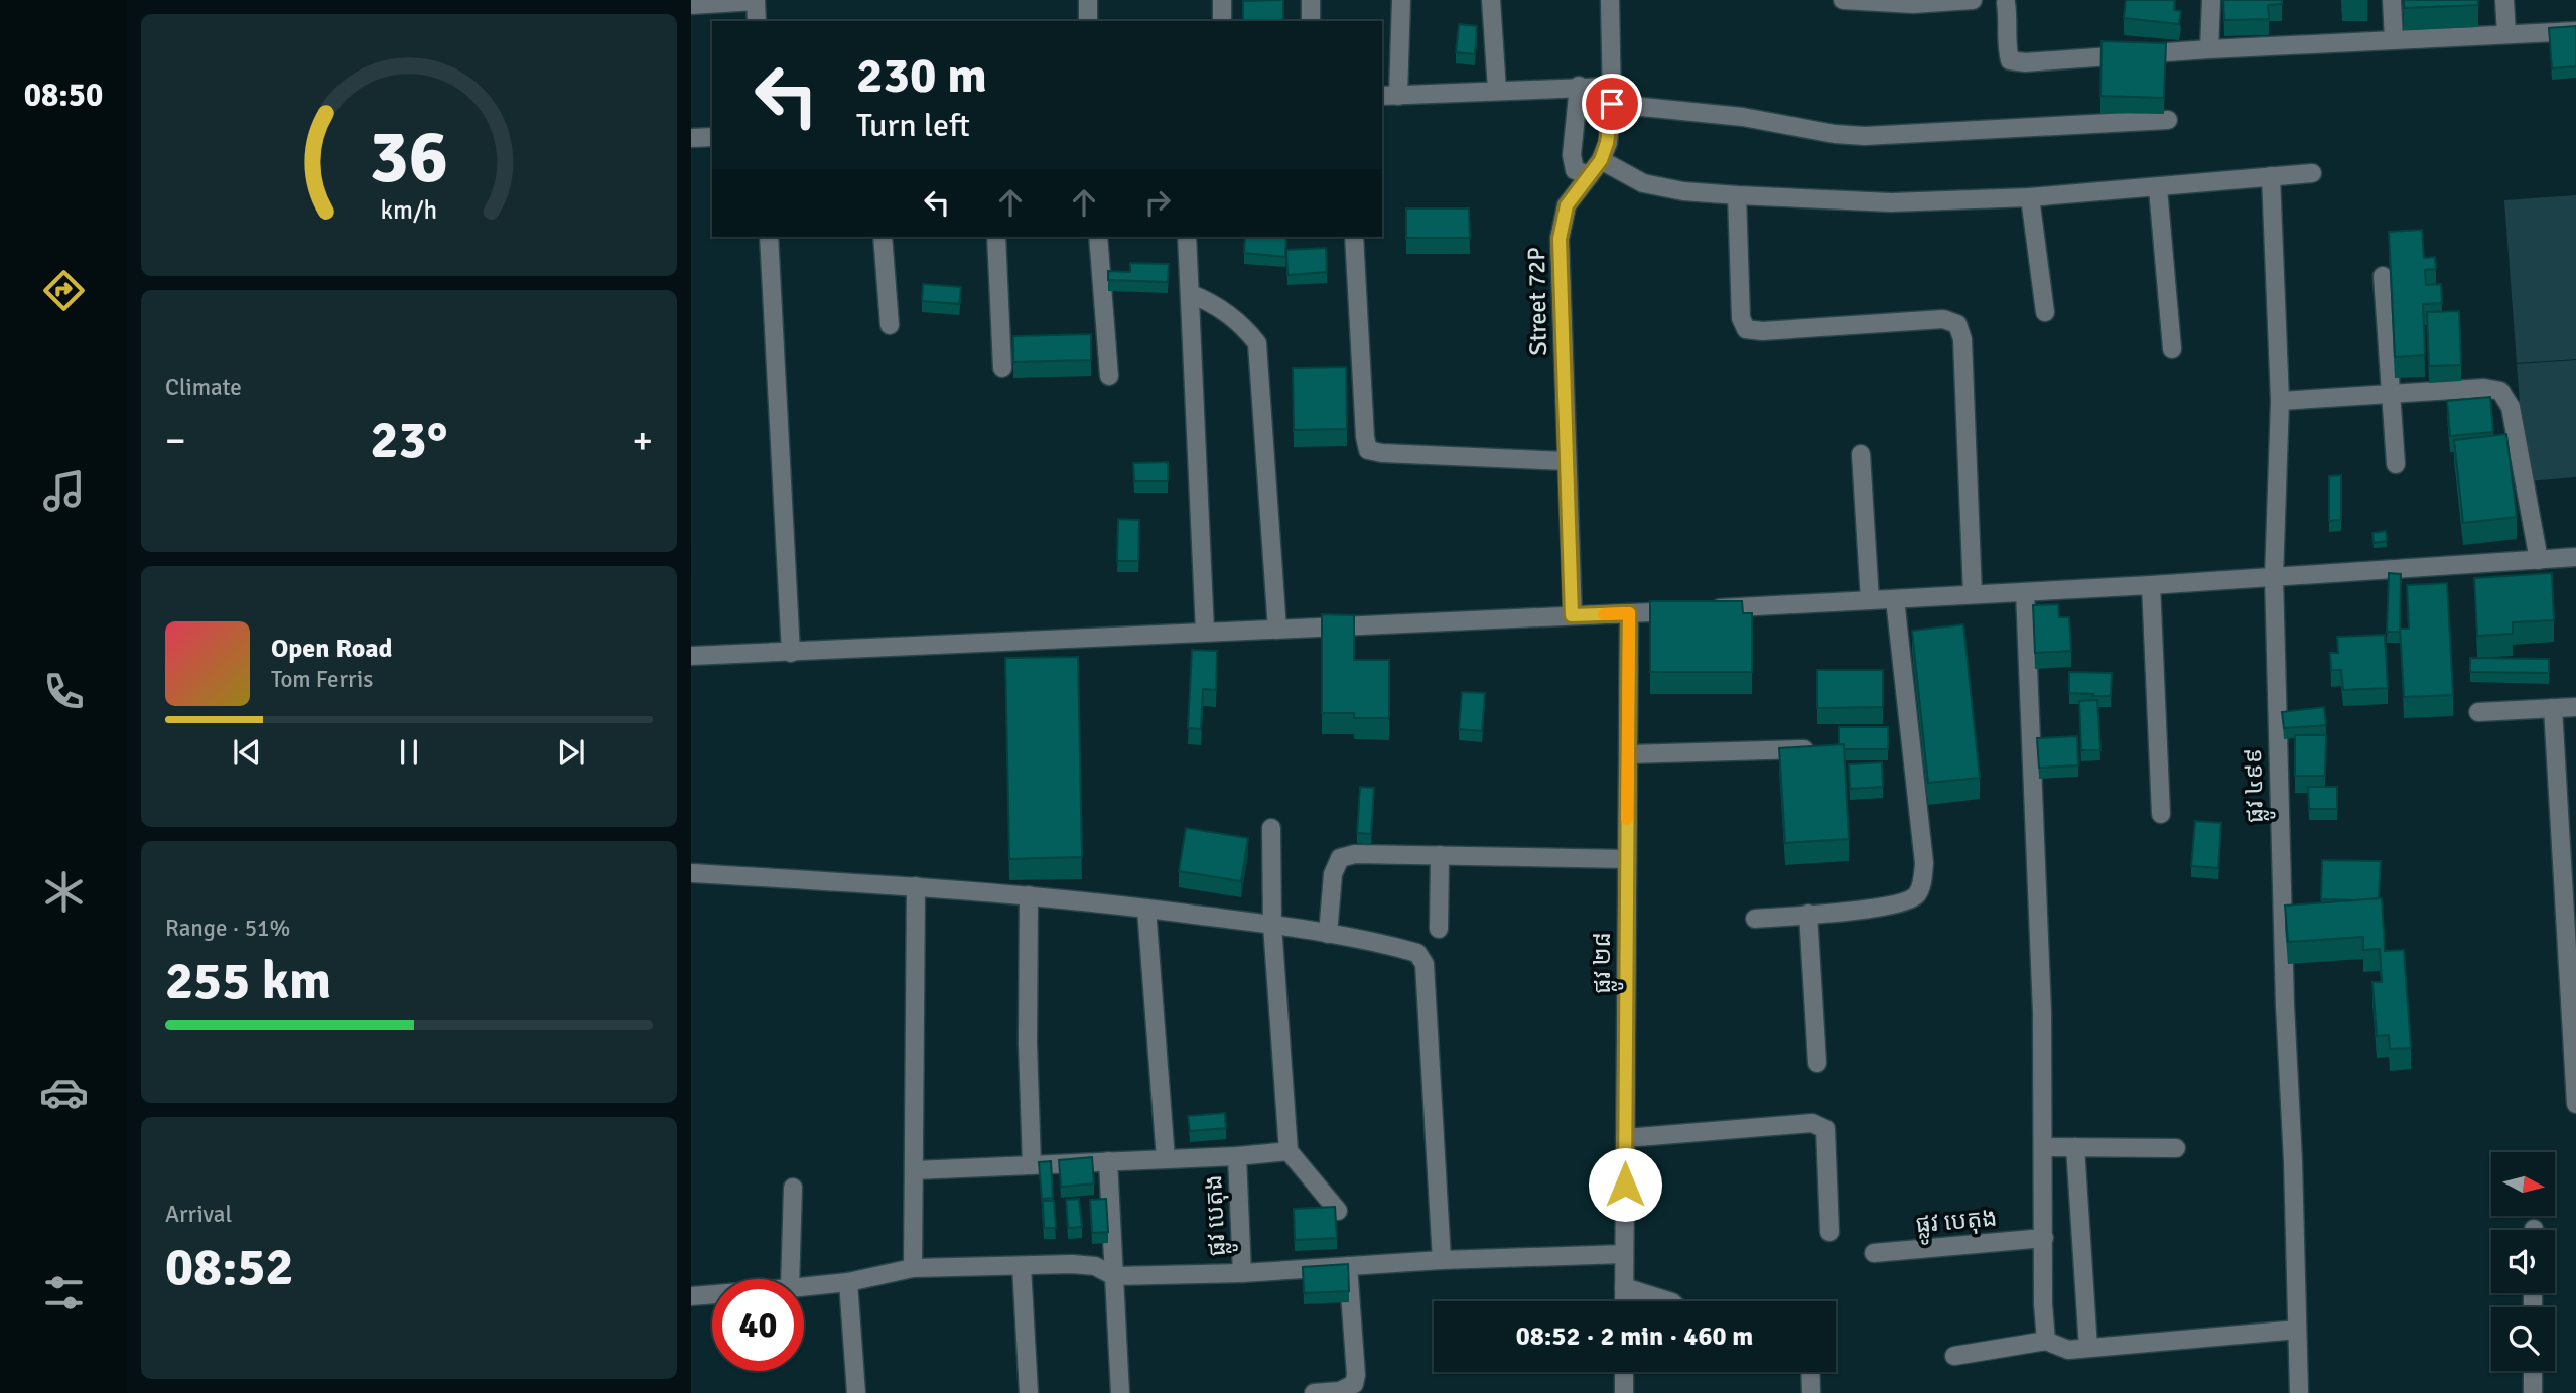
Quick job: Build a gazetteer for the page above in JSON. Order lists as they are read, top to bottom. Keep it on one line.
{"streets":{"street":["Street 72P","ផ្លូវ ៤៩៩","ផ្លូវ ២៨","ផ្លូវ បេតុង"]},"north":"right","page":{"tabs":"08:50","turn":["230 m","Turn left"],"tile":["Climate",["Range · 51%","255 km"],["Arrival","08:52"]],"heat":["−","23°","+"],"song":["Open Road","Tom Ferris"],"limit":"40","trip":"08:52 · 2 min · 460 m","gauge":["36","km/h"]}}
